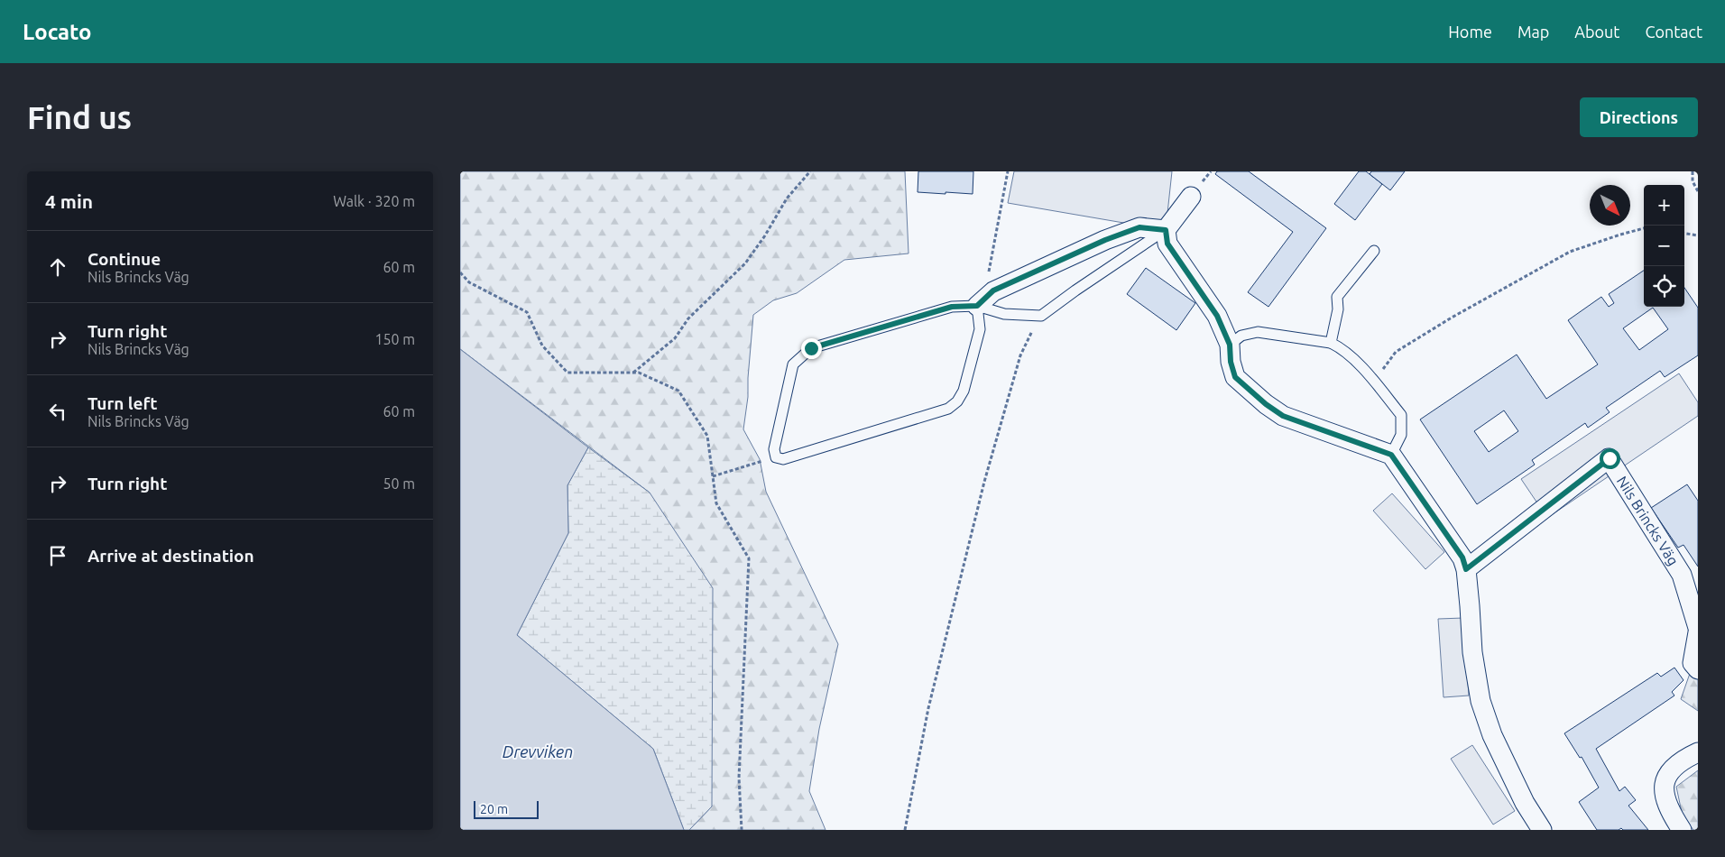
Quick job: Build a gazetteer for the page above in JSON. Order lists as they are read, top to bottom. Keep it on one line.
{"streets":{"street":["Nils Brincks Väg"]},"water":["Drevviken"],"scale_bar":"20 m","north":"bottom right","page":{"header":"Locato","nav":["Home","Map","About","Contact"],"buttons":"Directions","title":"Find us","heading":["4 min","Walk · 320 m"],"map_buttons":["+","−"],"list":[["Continue","Nils Brincks Väg","60 m"],["Turn right","Nils Brincks Väg","150 m"],["Turn left","Nils Brincks Väg","60 m"],["Turn right","50 m"],"Arrive at destination"],"scale":"20 m"}}
